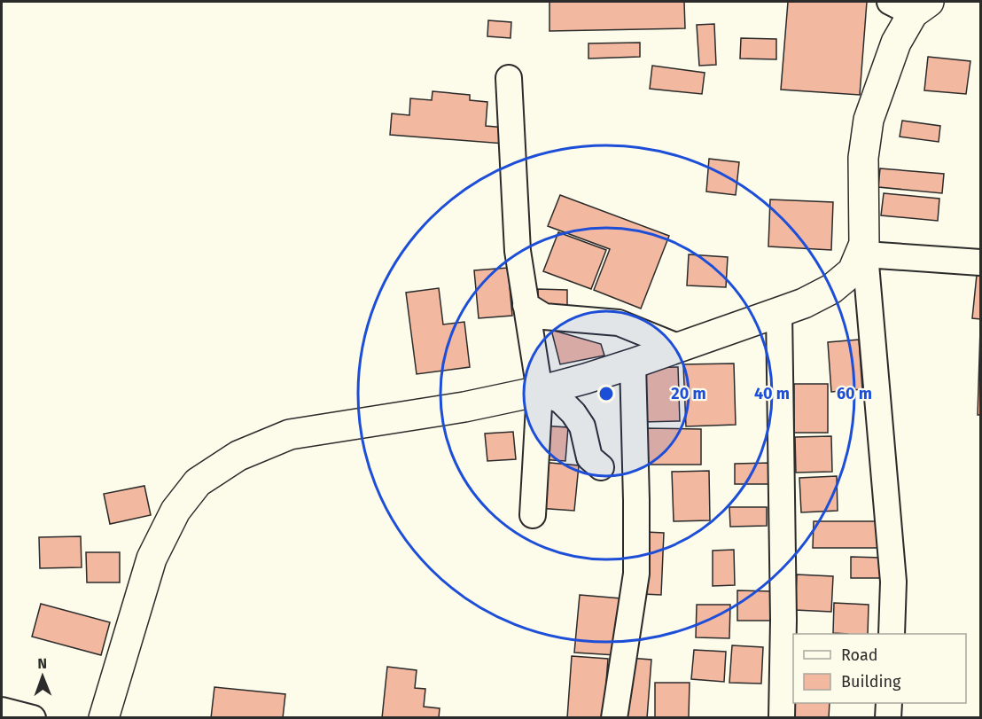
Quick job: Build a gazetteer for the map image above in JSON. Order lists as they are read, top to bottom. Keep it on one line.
{"legend":["Road","Building"],"north":"top","rings":["20 m","40 m","60 m"]}
